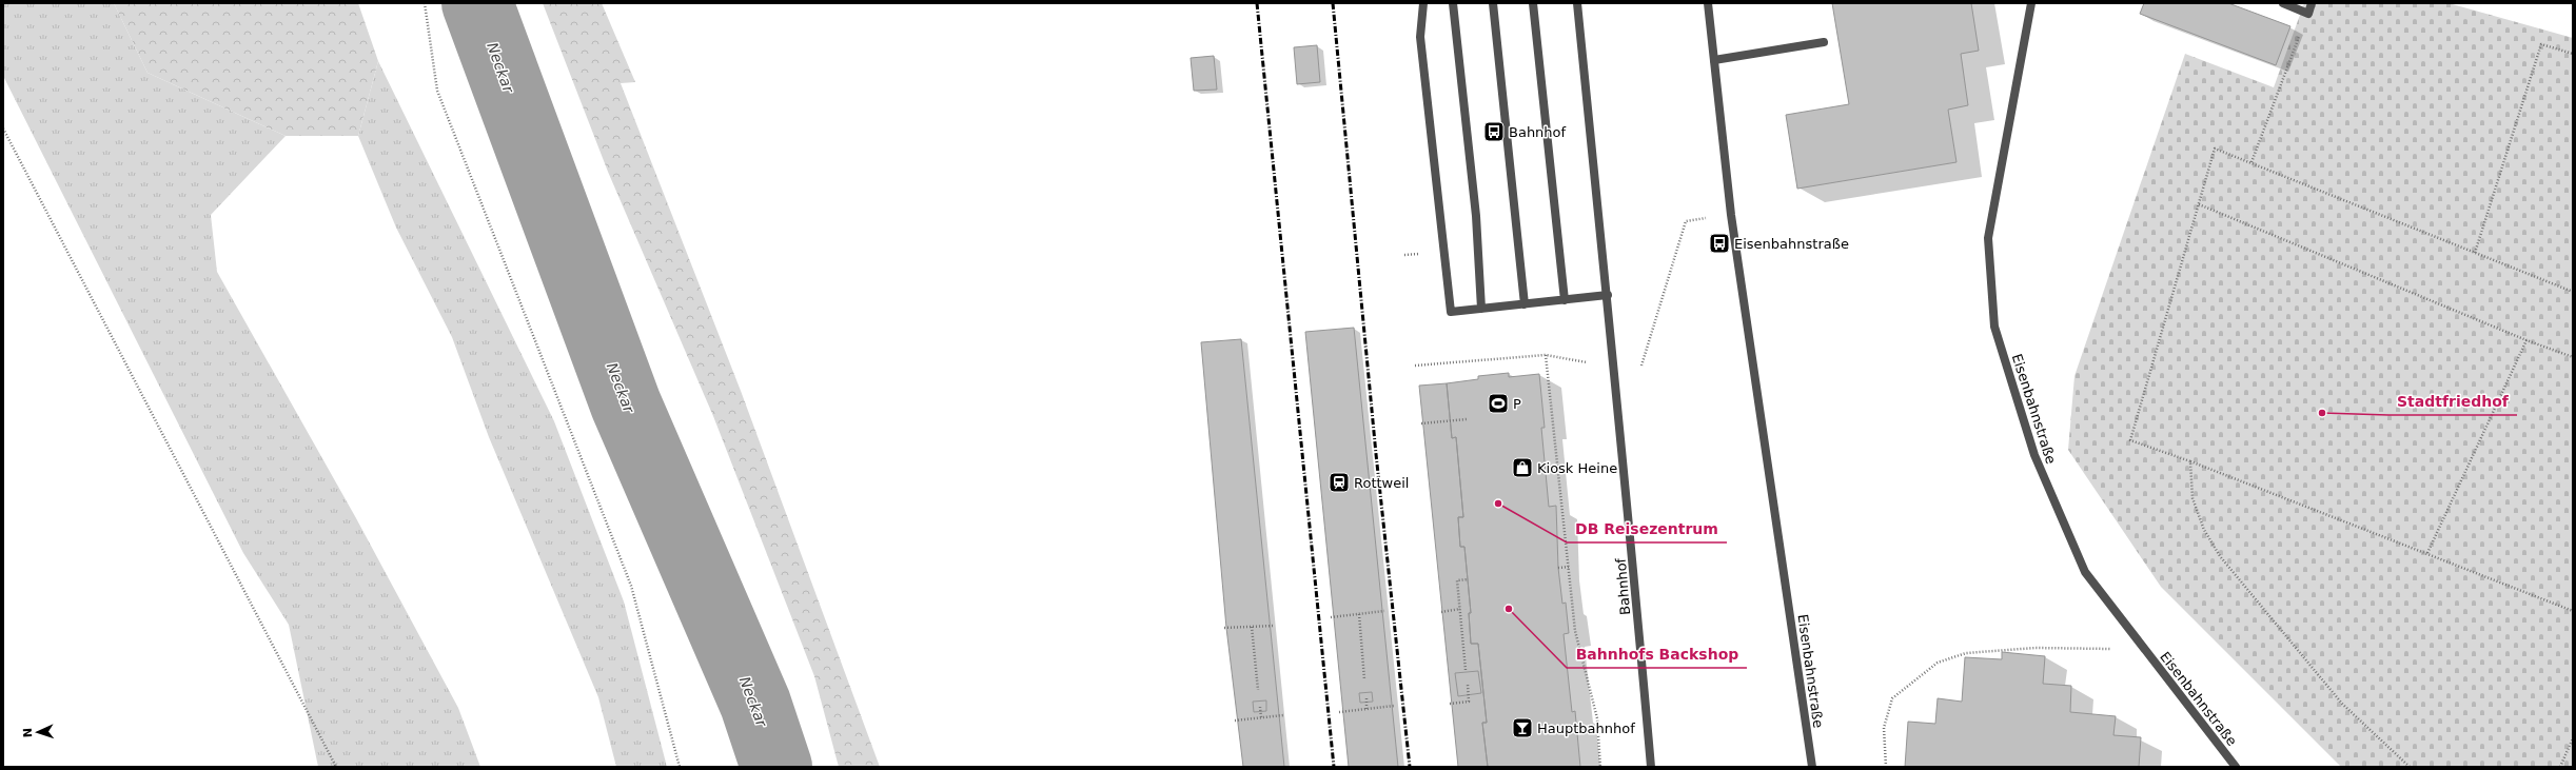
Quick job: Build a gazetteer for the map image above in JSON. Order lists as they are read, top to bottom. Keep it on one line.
{"streets":{"street":["Eisenbahnstraße","Bahnhof"]},"water":["Neckar"],"places":{"bus stop":["Bahnhof","Eisenbahnstraße"],"sports":["P"],"other":["Stadtfriedhof","DB Reisezentrum","Bahnhofs Backshop"],"shop":["Kiosk Heine"],"station":["Rottweil"],"bar":["Hauptbahnhof"]},"north":"left"}
